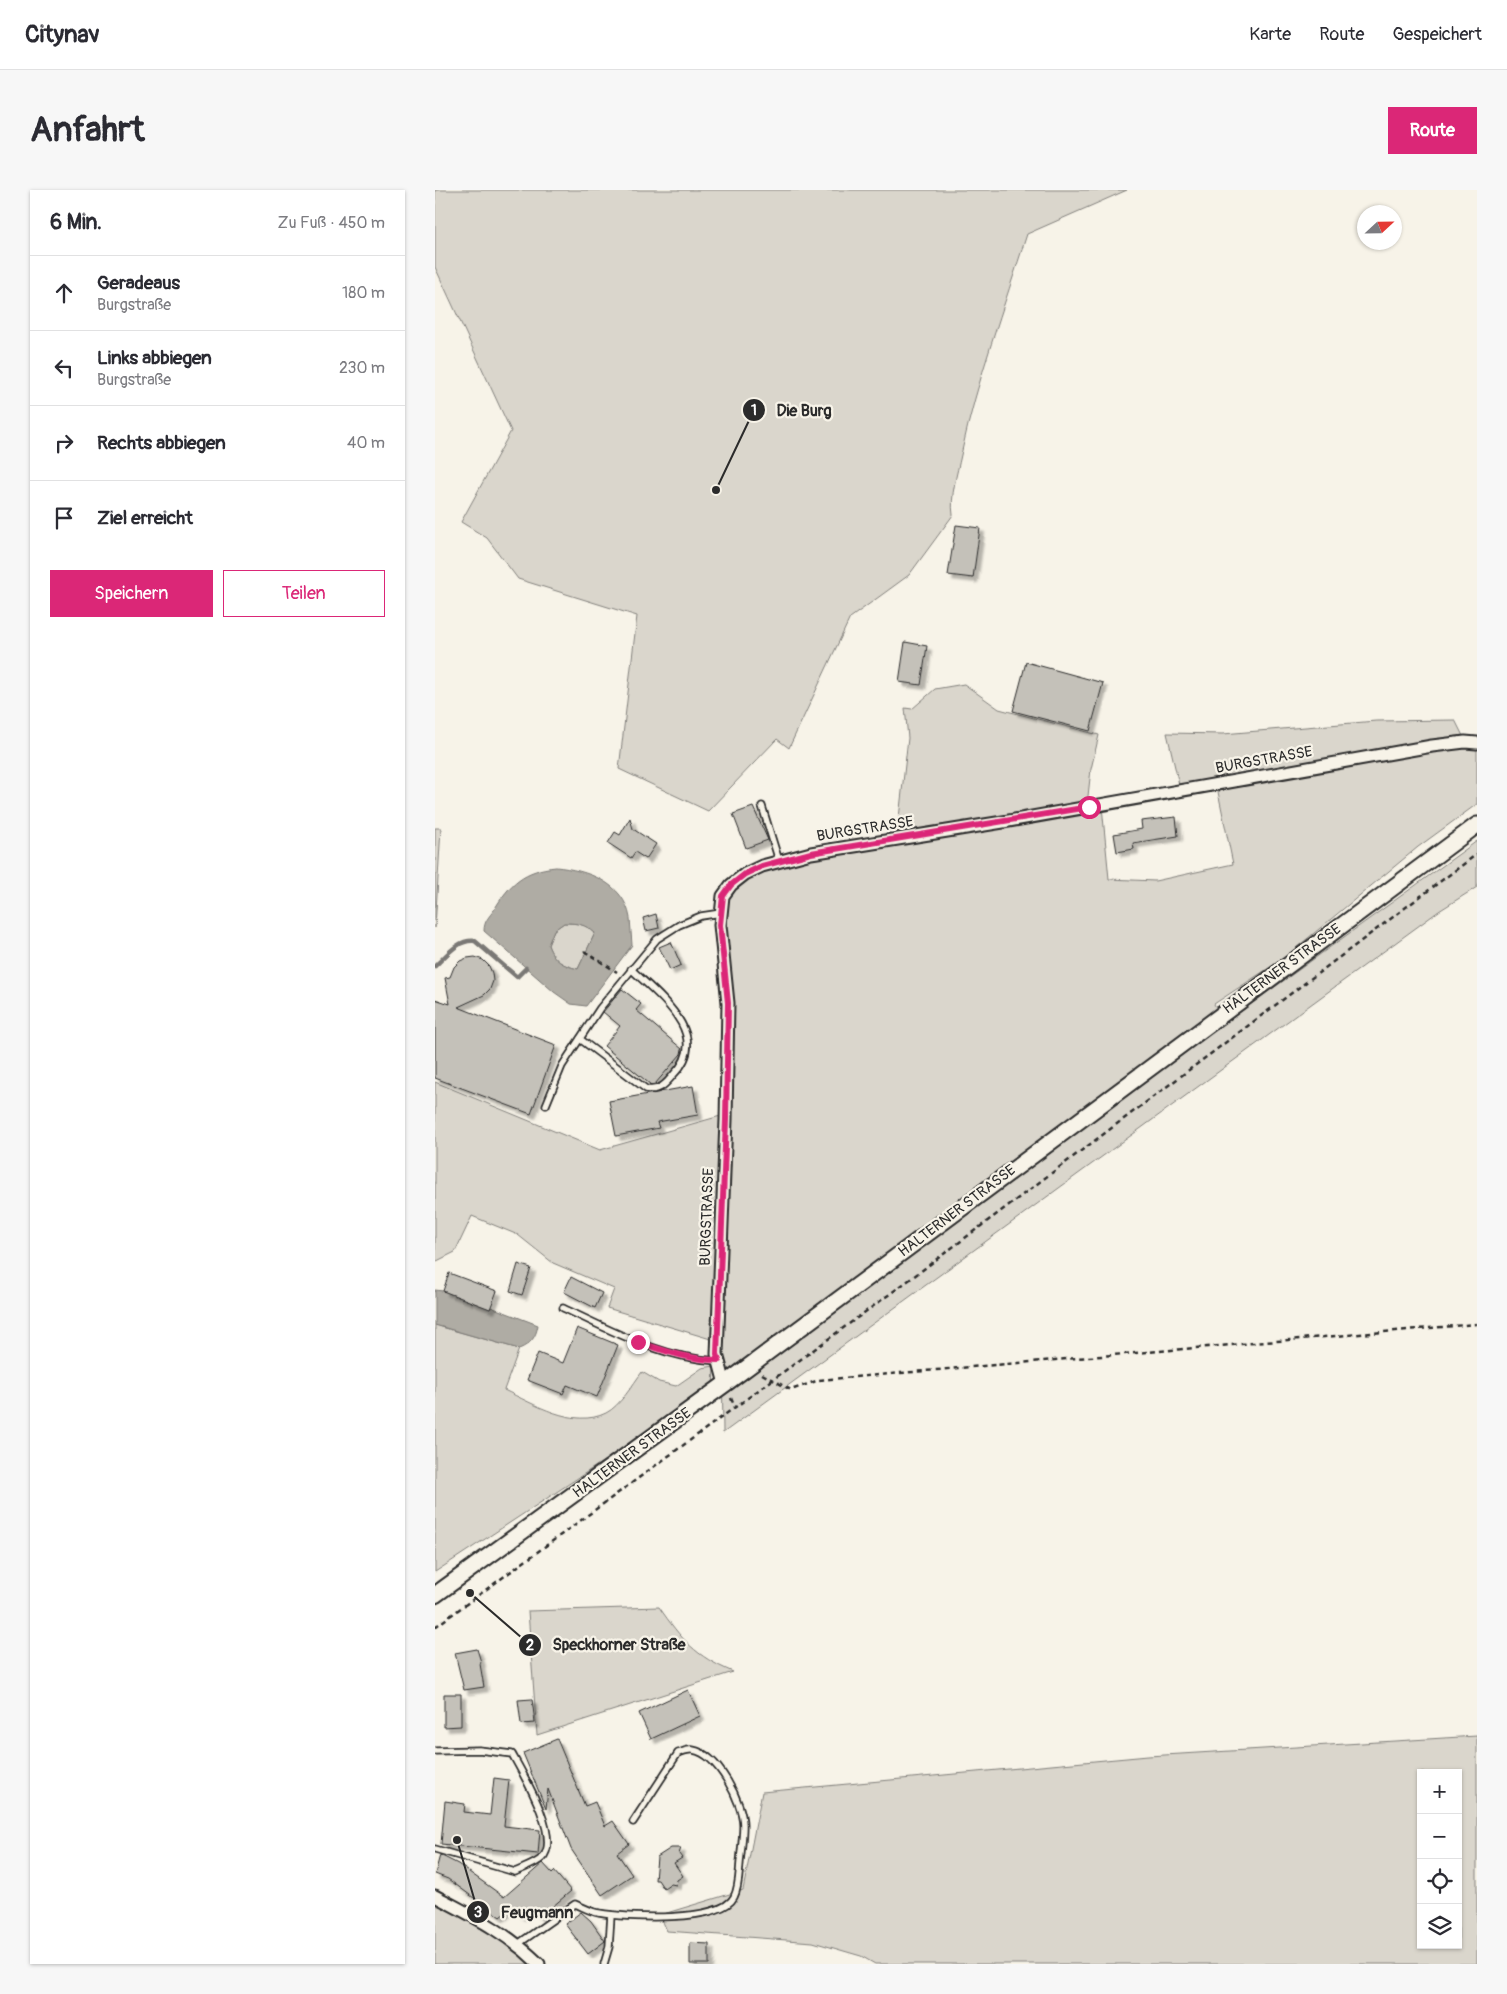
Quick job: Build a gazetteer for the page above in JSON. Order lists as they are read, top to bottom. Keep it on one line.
{"streets":{"main road":["HALTERNER STRASSE"],"street":["BURGSTRASSE"]},"crossings":[["BURGSTRASSE","HALTERNER STRASSE"]],"places":["Die Burg","Speckhorner Straße","Feugmann"],"north":"right","page":{"header":"Citynav","nav":["Karte","Route","Gespeichert"],"buttons":["Route",["Speichern","Teilen"]],"title":"Anfahrt","heading":["6 Min.","Zu Fuß · 450 m"],"list":[["Geradeaus","Burgstraße","180 m"],["Links abbiegen","Burgstraße","230 m"],["Rechts abbiegen","40 m"],"Ziel erreicht"],"map_buttons":["+","−"]}}
